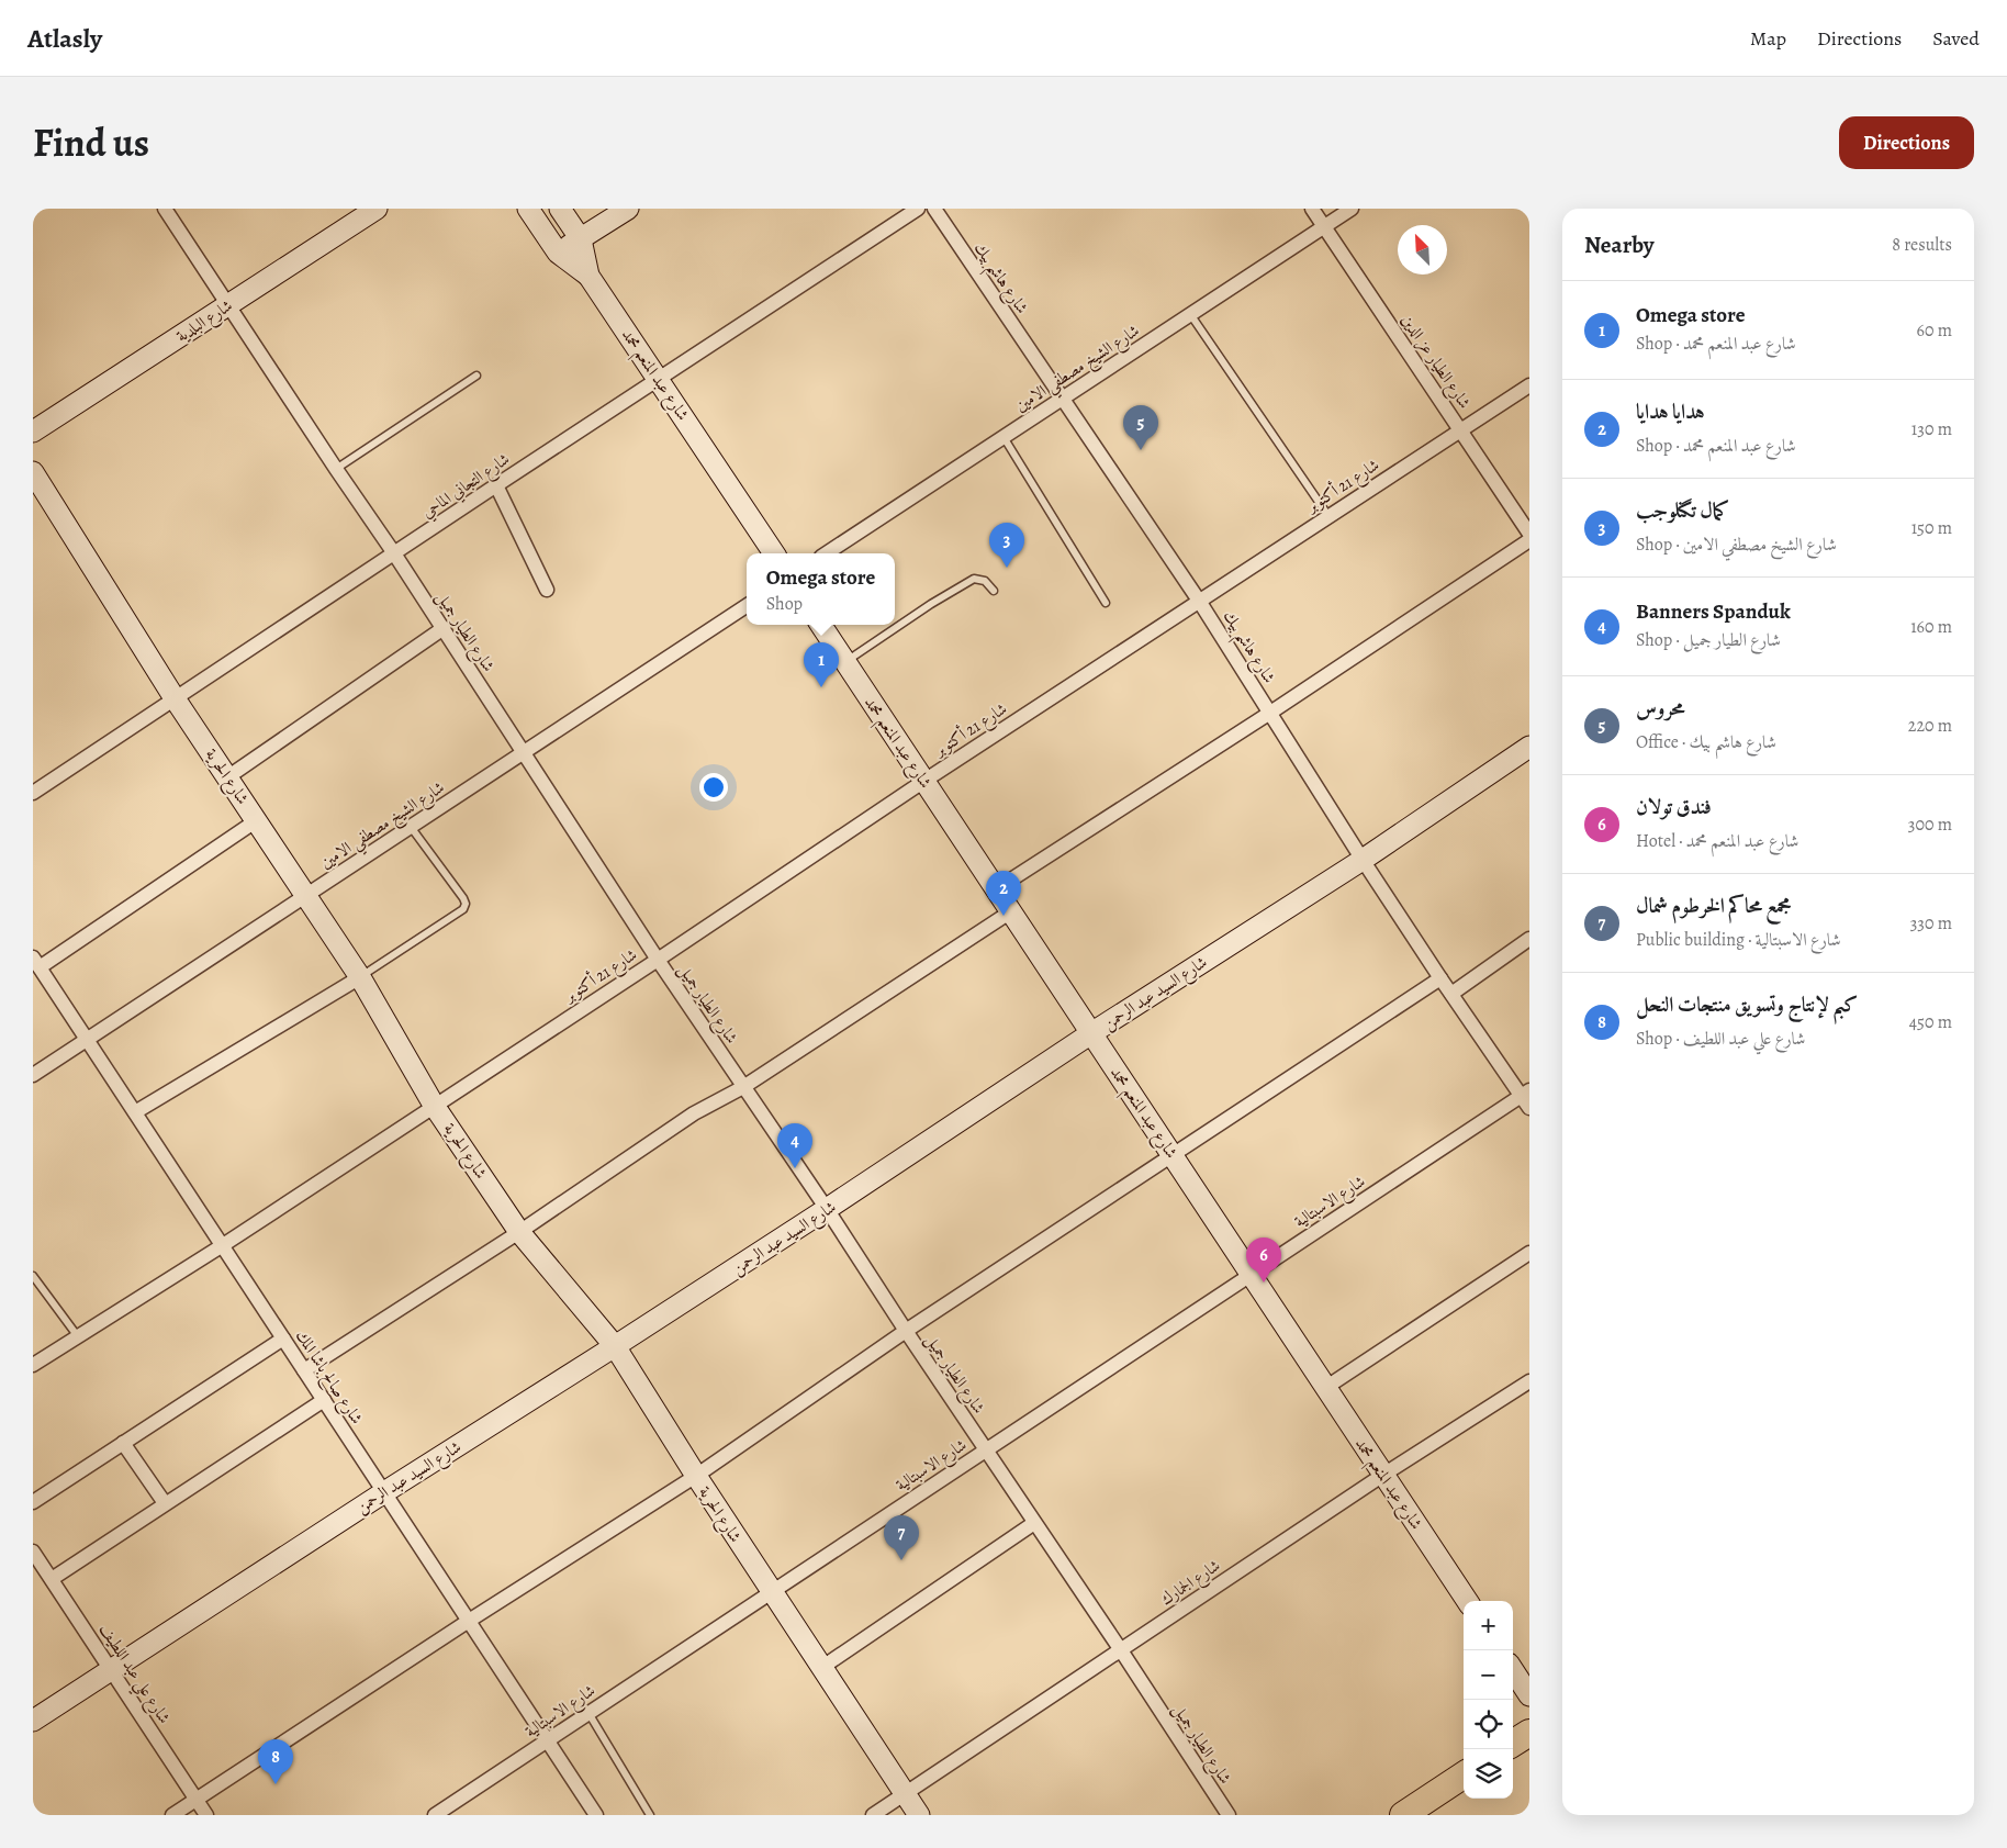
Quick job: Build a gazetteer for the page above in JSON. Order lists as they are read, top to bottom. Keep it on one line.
{"streets":{"street":["شارع هاشم بيك","شارع البلدية","شارع الطيار عز الدين","شارع الشيخ مصطفي الامين","شارع عبد المنعم محمد","شارع التجاني الماحي","شارع 21 أكتوبر","شارع الطيار جميل","شارع الحرية","شارع السيد عبد الرحمن","شارع الاسبتالية","شارع صالح باشا المك","شارع الجمارك","شارع علي عبد اللطيف"]},"crossings":[["شارع هاشم بيك","شارع الشيخ مصطفي الامين"],["شارع هاشم بيك","شارع 21 أكتوبر"],["شارع هاشم بيك","شارع السيد عبد الرحمن"],["شارع هاشم بيك","شارع الاسبتالية"],["شارع البلدية","شارع الطيار جميل"],["شارع الطيار عز الدين","شارع الشيخ مصطفي الامين"],["شارع الطيار عز الدين","شارع 21 أكتوبر"],["شارع الشيخ مصطفي الامين","شارع الطيار جميل"],["شارع الشيخ مصطفي الامين","شارع الحرية"],["شارع الشيخ مصطفي الامين","شارع صالح باشا المك"],["شارع عبد المنعم محمد","شارع التجاني الماحي"],["شارع عبد المنعم محمد","شارع 21 أكتوبر"],["شارع عبد المنعم محمد","شارع السيد عبد الرحمن"],["شارع عبد المنعم محمد","شارع الاسبتالية"],["شارع عبد المنعم محمد","شارع الجمارك"],["شارع التجاني الماحي","شارع الطيار جميل"],["شارع التجاني الماحي","شارع الحرية"],["شارع 21 أكتوبر","شارع الطيار جميل"],["شارع 21 أكتوبر","شارع الحرية"],["شارع 21 أكتوبر","شارع صالح باشا المك"],["شارع الطيار جميل","شارع السيد عبد الرحمن"],["شارع الطيار جميل","شارع الاسبتالية"],["شارع الطيار جميل","شارع الجمارك"],["شارع الحرية","شارع السيد عبد الرحمن"],["شارع الحرية","شارع الاسبتالية"],["شارع الحرية","شارع الجمارك"],["شارع السيد عبد الرحمن","شارع صالح باشا المك"],["شارع السيد عبد الرحمن","شارع علي عبد اللطيف"],["شارع الاسبتالية","شارع صالح باشا المك"]],"north":"top left","page":{"header":"Atlasly","nav":["Map","Directions","Saved"],"title":"Find us","buttons":"Directions","heading":["Nearby","8 results"],"list":[{"mark":"1","name":"Omega store","note":"Shop · شارع عبد المنعم محمد","value":"60 m"},{"mark":"2","name":"هدايا هدايا","note":"Shop · شارع عبد المنعم محمد","value":"130 m"},{"mark":"3","name":"كمال تگنلوجب","note":"Shop · شارع الشيخ مصطفي الامين","value":"150 m"},{"mark":"4","name":"Banners Spanduk","note":"Shop · شارع الطيار جميل","value":"160 m"},{"mark":"5","name":"محروس","note":"Office · شارع هاشم بيك","value":"220 m"},{"mark":"6","name":"فندق تولان","note":"Hotel · شارع عبد المنعم محمد","value":"300 m"},{"mark":"7","name":"مجمع محاكم الخرطوم شمال","note":"Public building · شارع الاسبتالية","value":"330 m"},{"mark":"8","name":"كبم لإنتاج وتسويق منتجات النحل","note":"Shop · شارع علي عبد اللطيف","value":"450 m"}],"pins":["5","3","1","2","4","6","7","8"],"popup":["Omega store","Shop"],"map_buttons":["+","−"]}}
